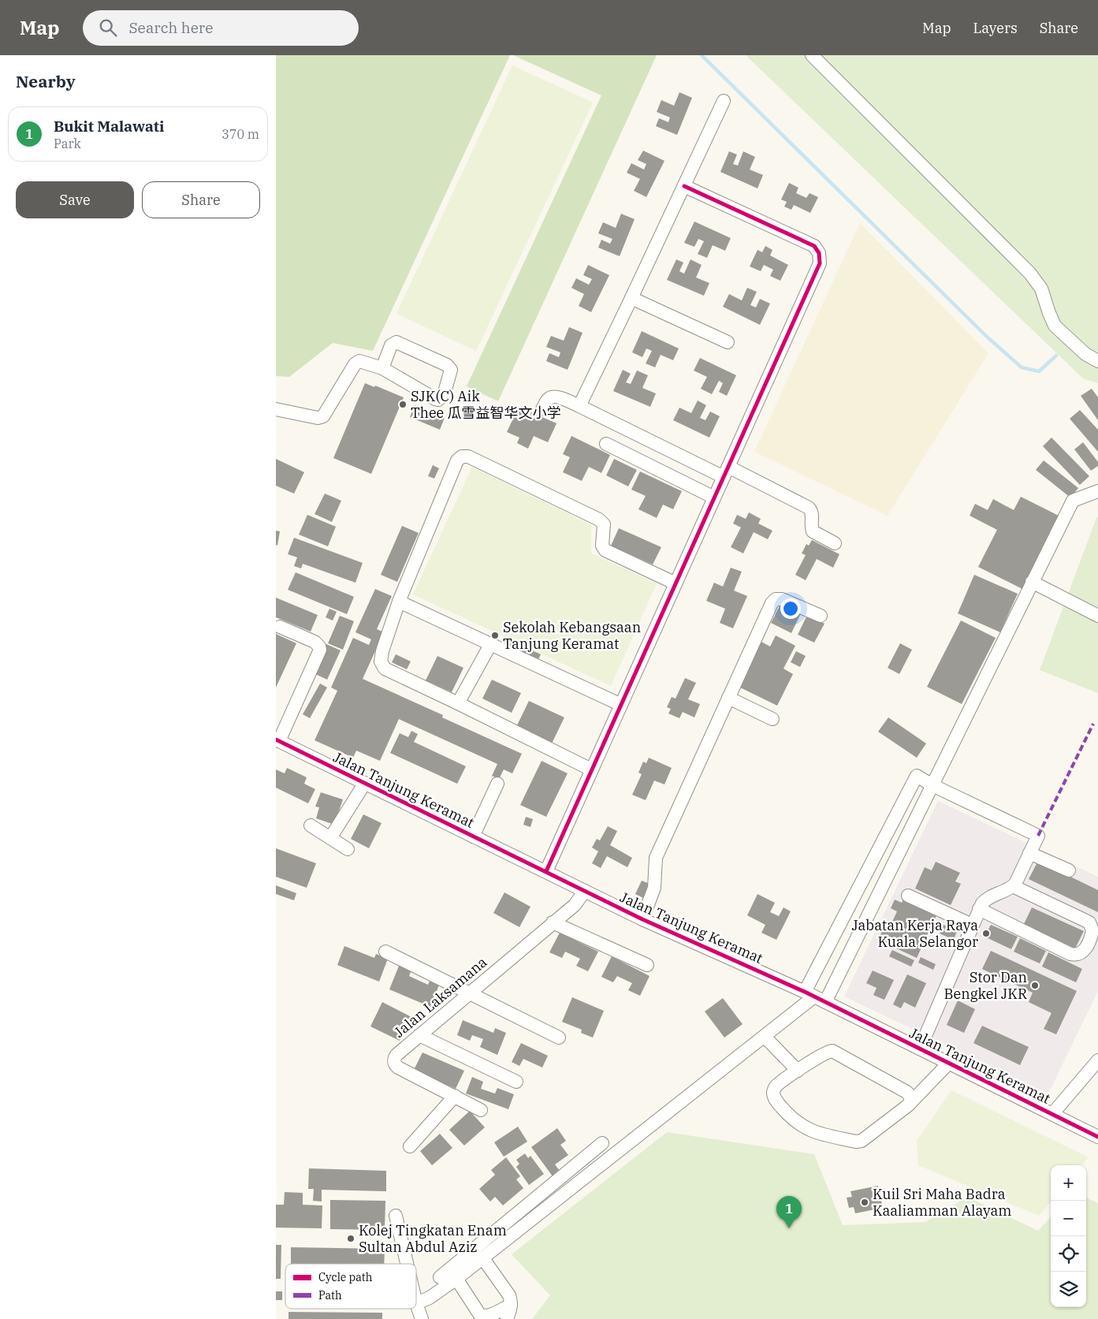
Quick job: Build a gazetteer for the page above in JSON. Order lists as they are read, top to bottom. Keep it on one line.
{"streets":{"street":["Jalan Tanjung Keramat","Jalan Laksamana"]},"crossings":[["Jalan Tanjung Keramat","Jalan Laksamana"]],"places":["SJK(C) Aik Thee 瓜雪益智华文小学","Sekolah Kebangsaan Tanjung Keramat","Jabatan Kerja Raya Kuala Selangor","Stor Dan Bengkel JKR","Kuil Sri Maha Badra Kaaliamman Alayam","Kolej Tingkatan Enam Sultan Abdul Aziz"],"legend":["Cycle path","Path"],"page":{"header":"Map","search":"Search here","nav":["Map","Layers","Share"],"heading":"Nearby","list":[{"mark":"1","name":"Bukit Malawati","note":"Park","value":"370 m"}],"buttons":["Save","Share"],"map_buttons":["+","−"],"pins":"1"}}
